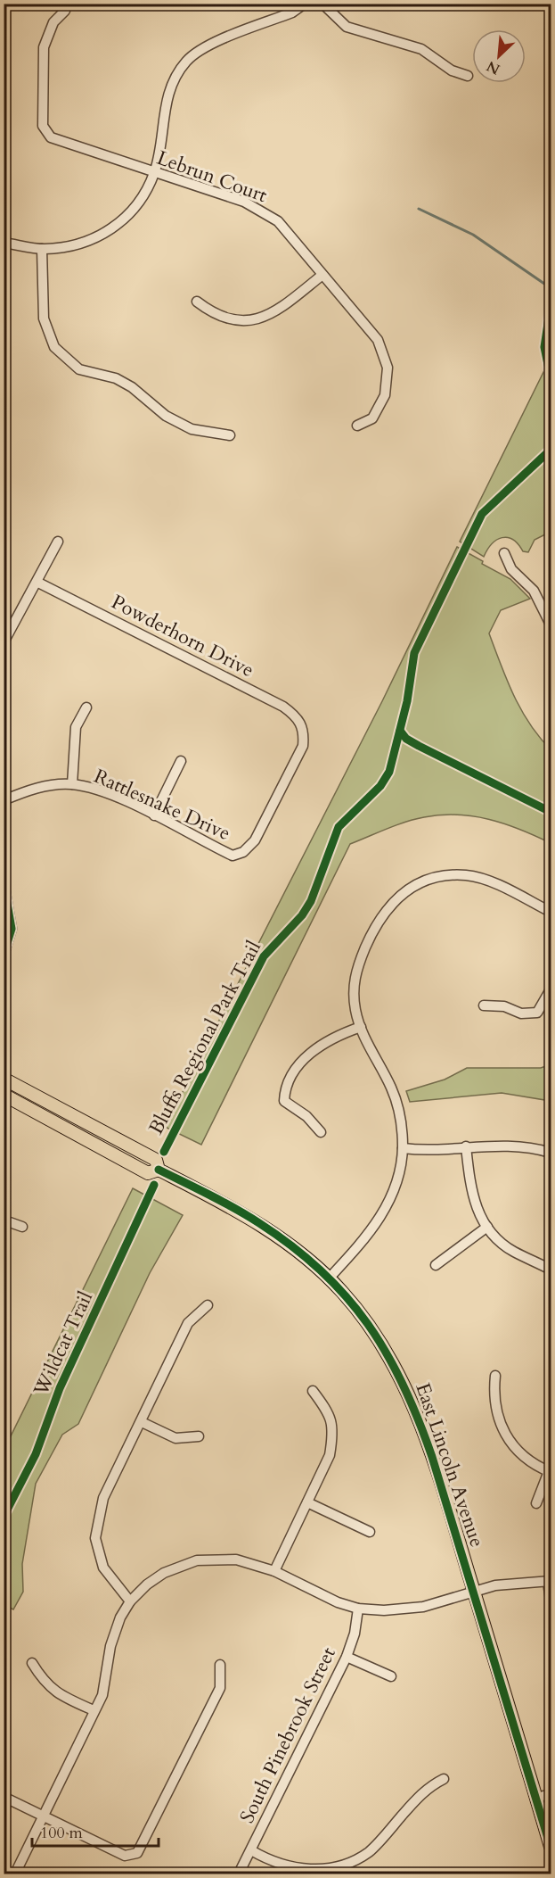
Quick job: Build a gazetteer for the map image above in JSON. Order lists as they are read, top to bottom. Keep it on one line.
{"streets":{"main road":["East Lincoln Avenue"],"street":["Lebrun Court","Powderhorn Drive","Rattlesnake Drive","South Pinebrook Street"],"cycle path":["Bluffs Regional Park Trail","Wildcat Trail"]},"crossings":[["Powderhorn Drive","Rattlesnake Drive"]],"scale_bar":"100 m","north":"bottom left"}
